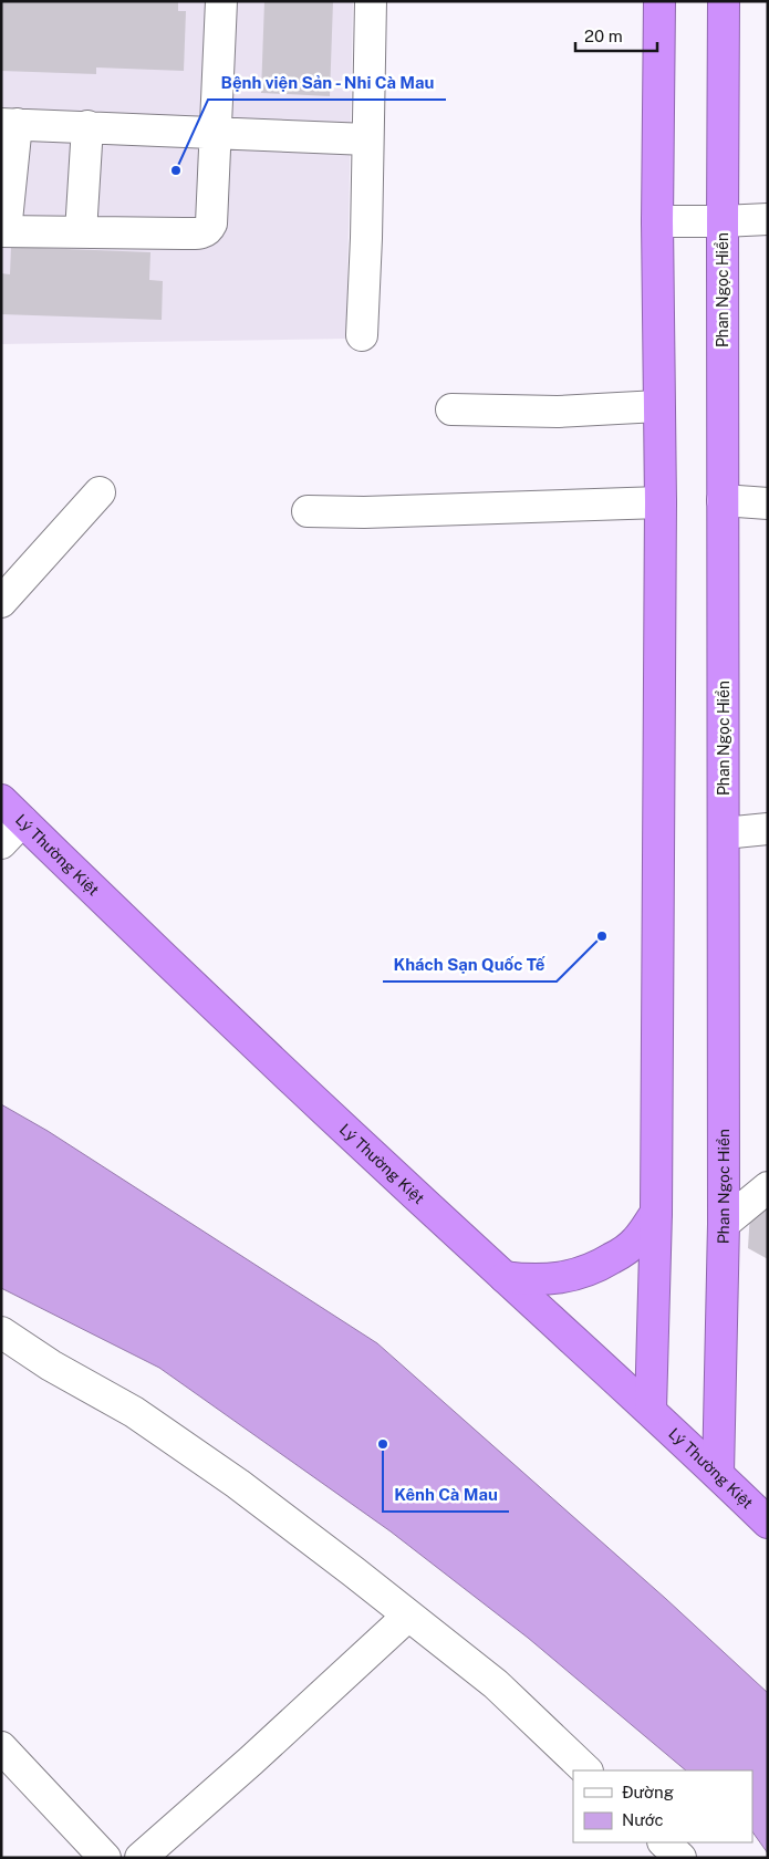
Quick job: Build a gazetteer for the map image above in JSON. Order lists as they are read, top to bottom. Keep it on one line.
{"streets":{"highway":["Phan Ngọc Hiển","Lý Thường Kiệt"]},"crossings":[["Phan Ngọc Hiển","Lý Thường Kiệt"]],"places":["Bệnh viện Sản - Nhi Cà Mau","Khách Sạn Quốc Tế","Kênh Cà Mau"],"legend":["Đường","Nước"],"scale_bar":"20 m"}
